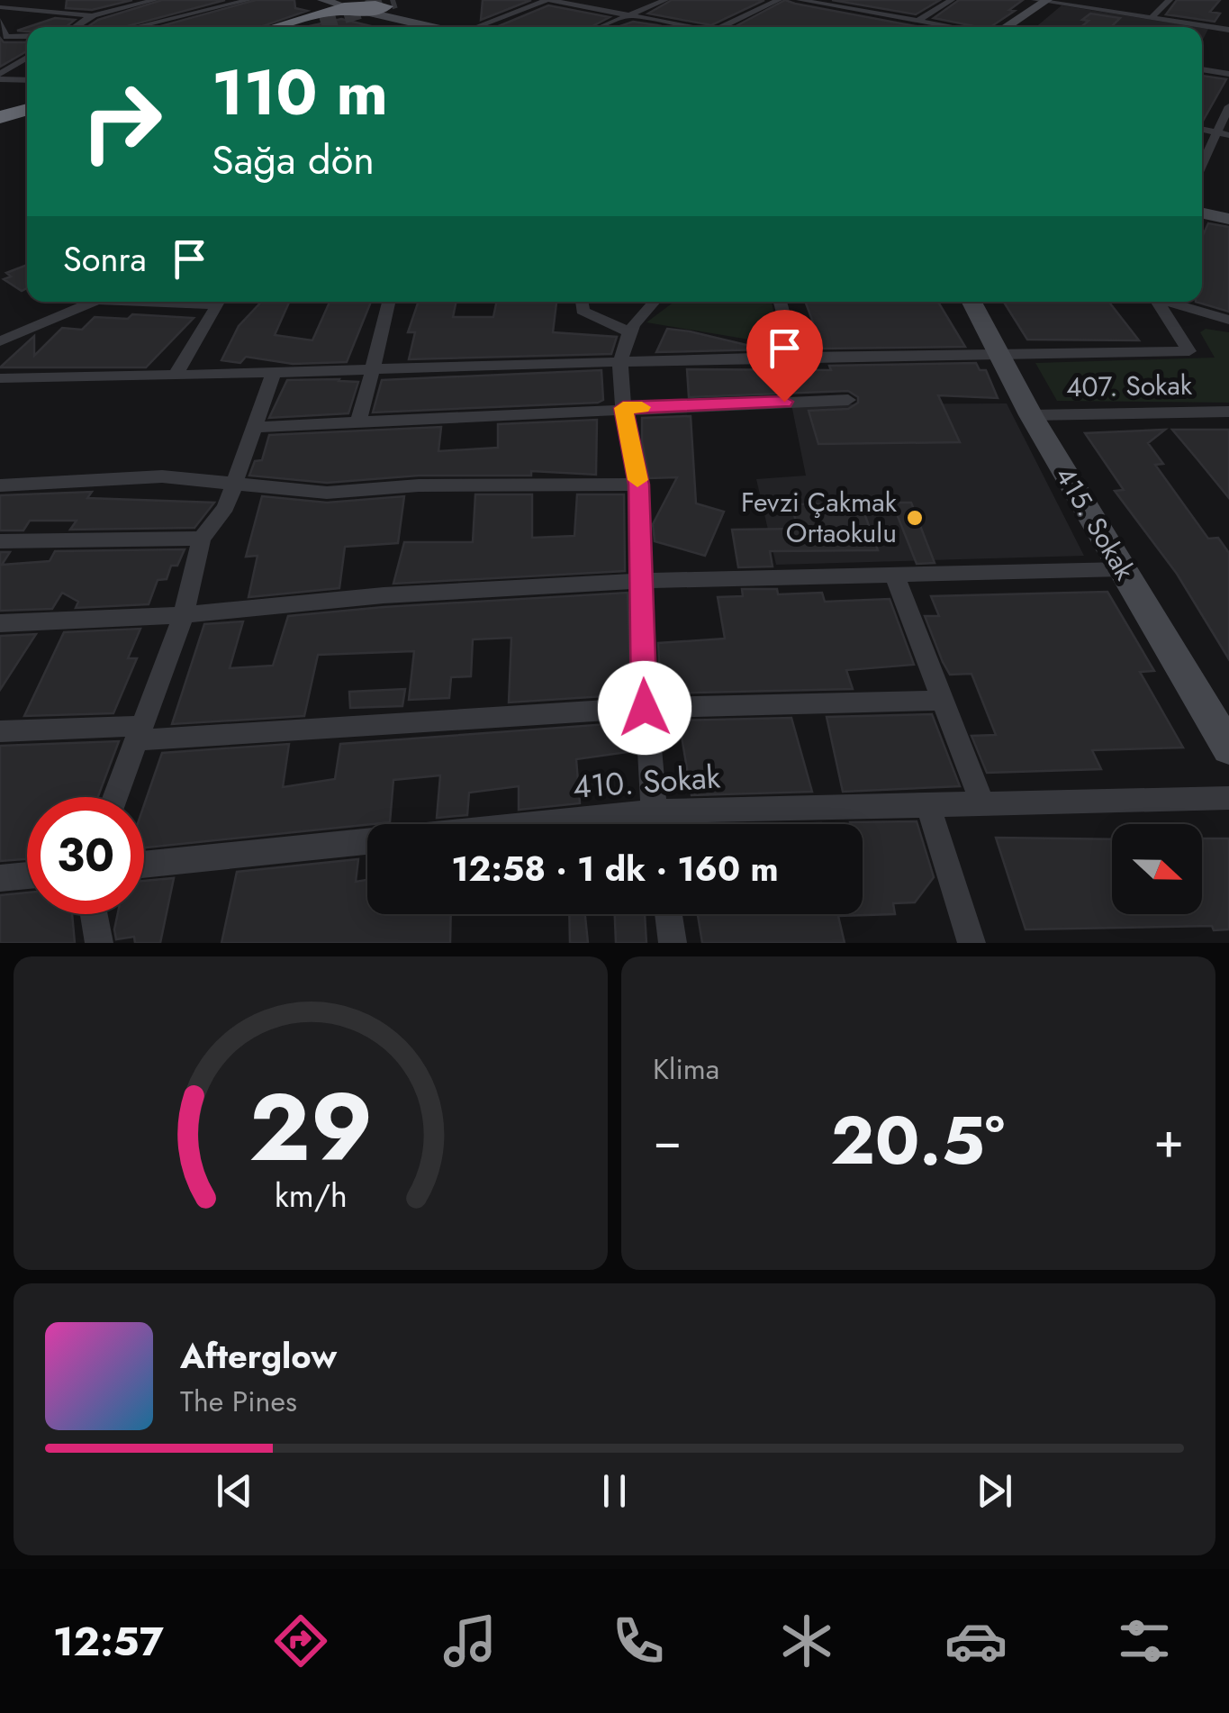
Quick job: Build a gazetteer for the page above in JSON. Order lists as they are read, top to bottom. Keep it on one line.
{"streets":{"street":["407. Sokak","415. Sokak","410. Sokak"]},"crossings":[["407. Sokak","415. Sokak"]],"places":["Fevzi Çakmak Ortaokulu"],"north":"right","page":{"turn":["110 m","Sağa dön"],"then":"Sonra","limit":"30","trip":"12:58 · 1 dk · 160 m","tile":"Klima","heat":["−","20.5°","+"],"song":["Afterglow","The Pines"],"tabs":"12:57","gauge":["29","km/h"]}}
